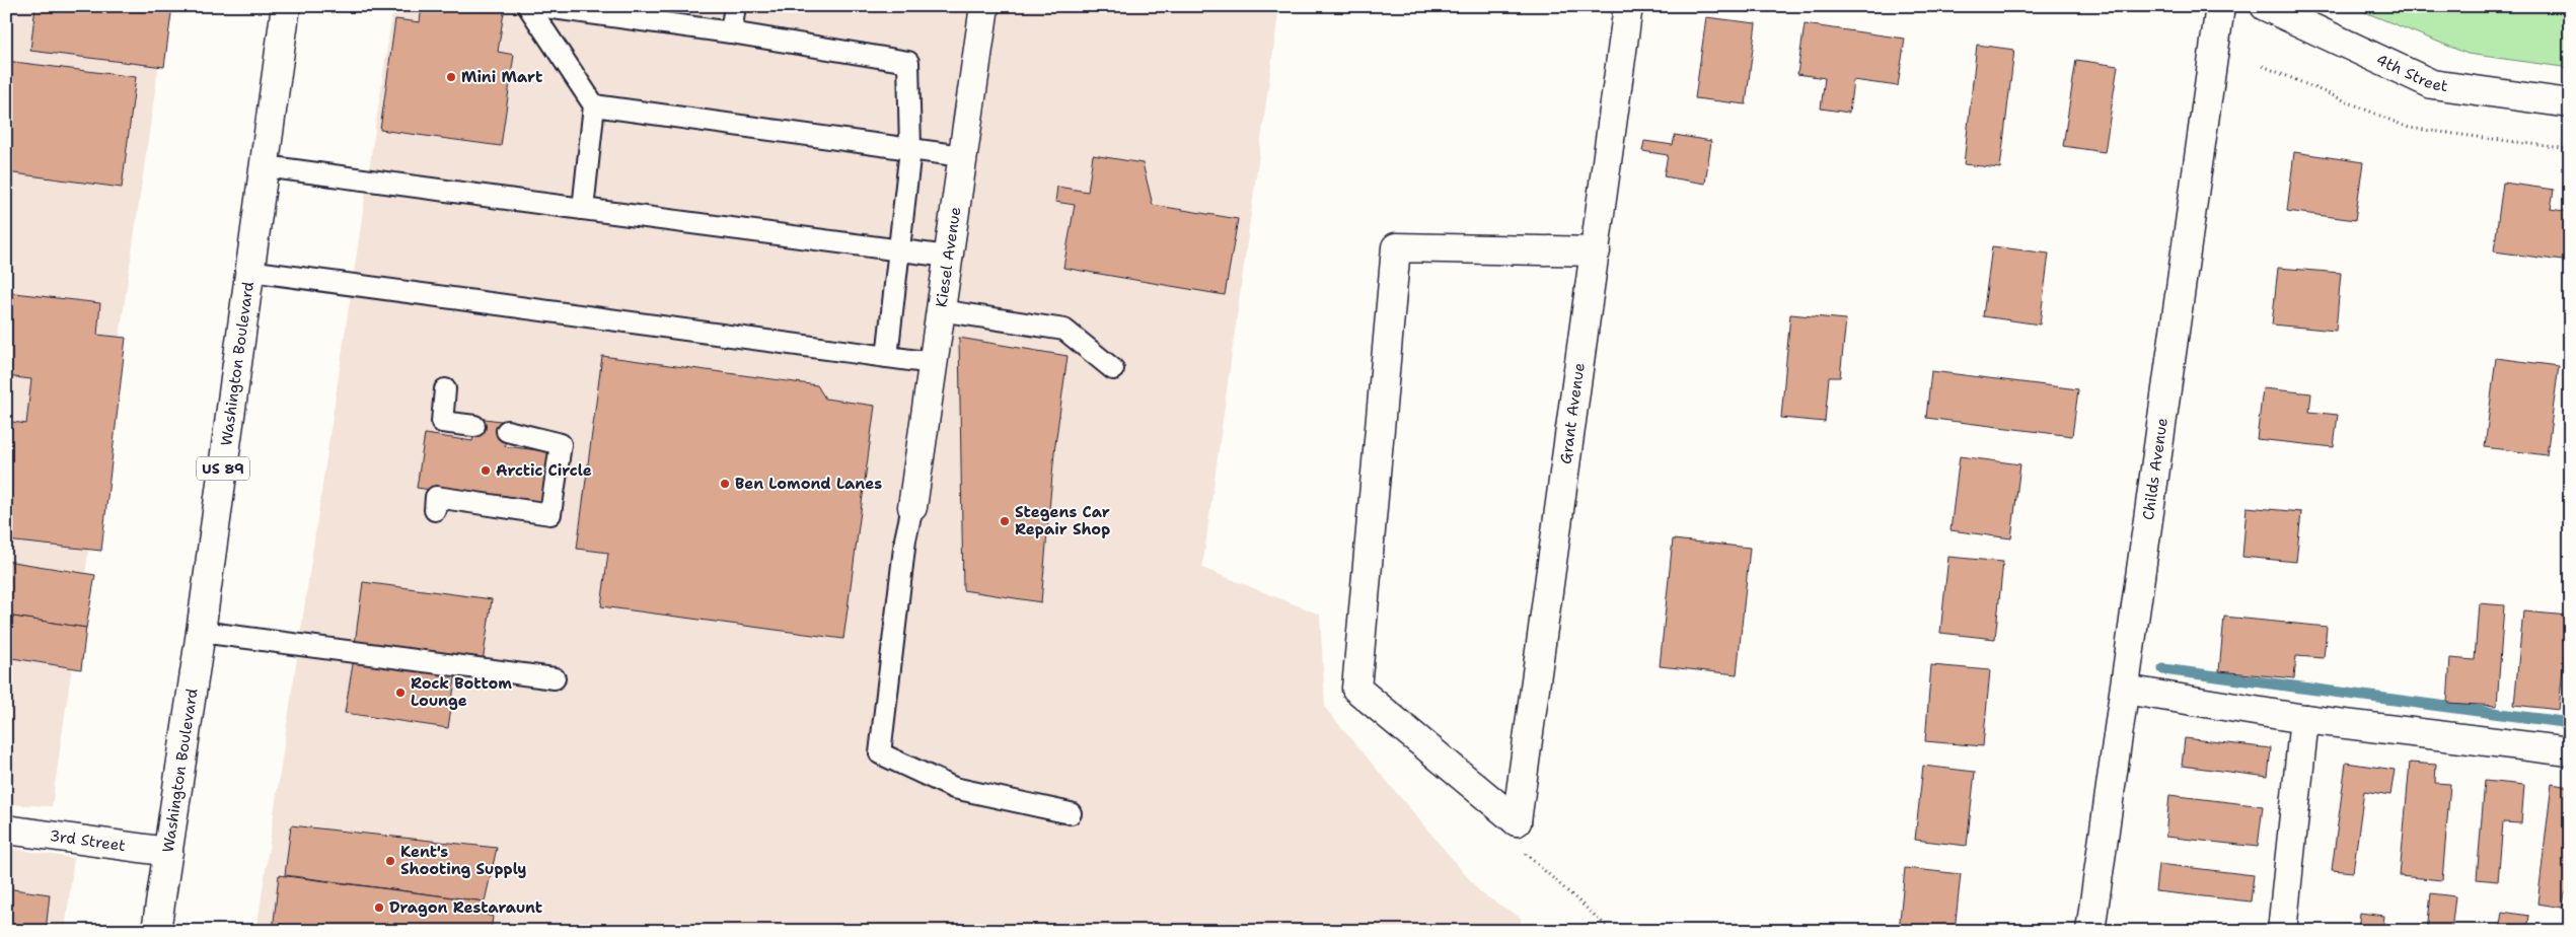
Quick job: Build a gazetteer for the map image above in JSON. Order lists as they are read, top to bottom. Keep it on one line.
{"streets":{"street":["4th Street","Kiesel Avenue","Washington Boulevard","Grant Avenue","US 89","Childs Avenue","3rd Street"]},"crossings":[["Washington Boulevard","3rd Street"]],"places":["Mini Mart","Arctic Circle","Ben Lomond Lanes","Stegens Car Repair Shop","Rock Bottom Lounge","Kent's Shooting Supply","Dragon Restaraunt"]}
